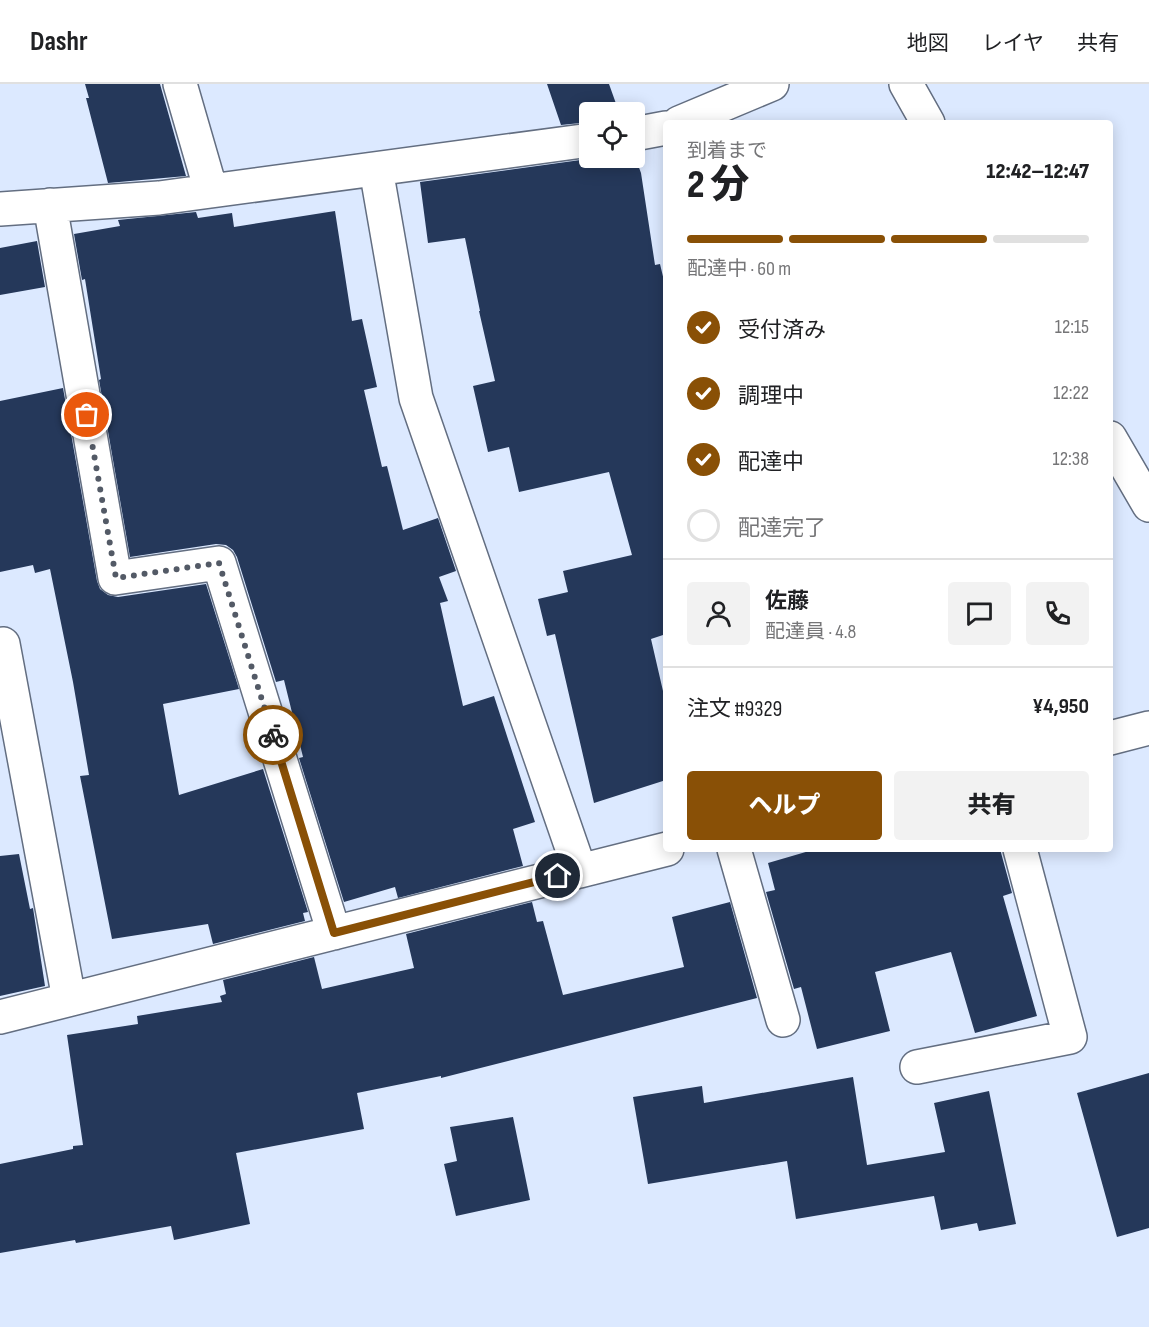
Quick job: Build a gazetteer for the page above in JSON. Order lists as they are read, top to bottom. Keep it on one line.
{"page":{"header":"Dashr","nav":["地図","レイヤ","共有"],"heading":["2 分","到着まで","12:42–12:47"],"panel":["佐藤","配達員 · 4.8","注文 #9329","¥4,950"],"bar":"配達中 · 60 m","list":[["受付済み","12:15"],["調理中","12:22"],["配達中","12:38"],"配達完了"],"buttons":["ヘルプ","共有"]}}
